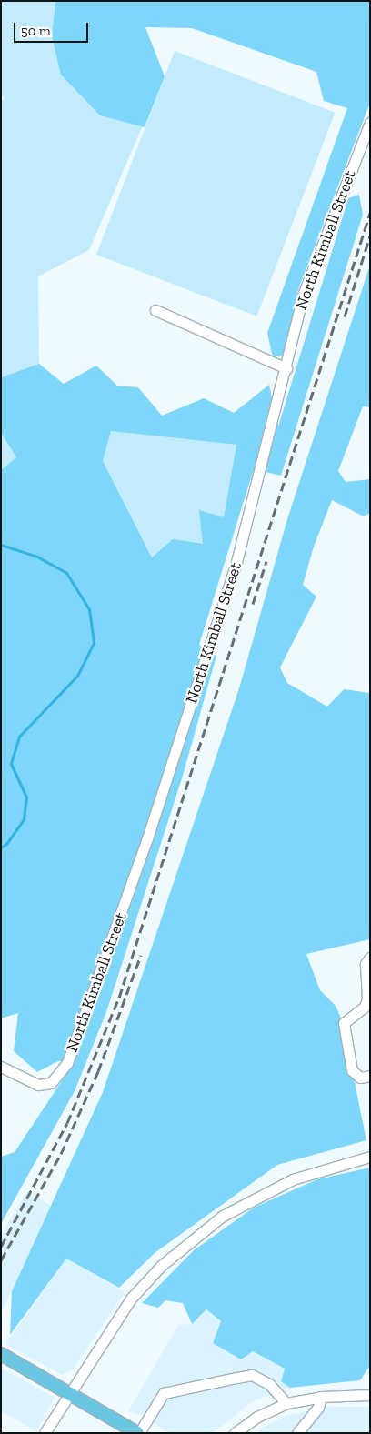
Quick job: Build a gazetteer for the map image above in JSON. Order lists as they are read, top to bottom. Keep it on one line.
{"streets":{"street":["North Kimball Street"]},"scale_bar":"50 m"}
